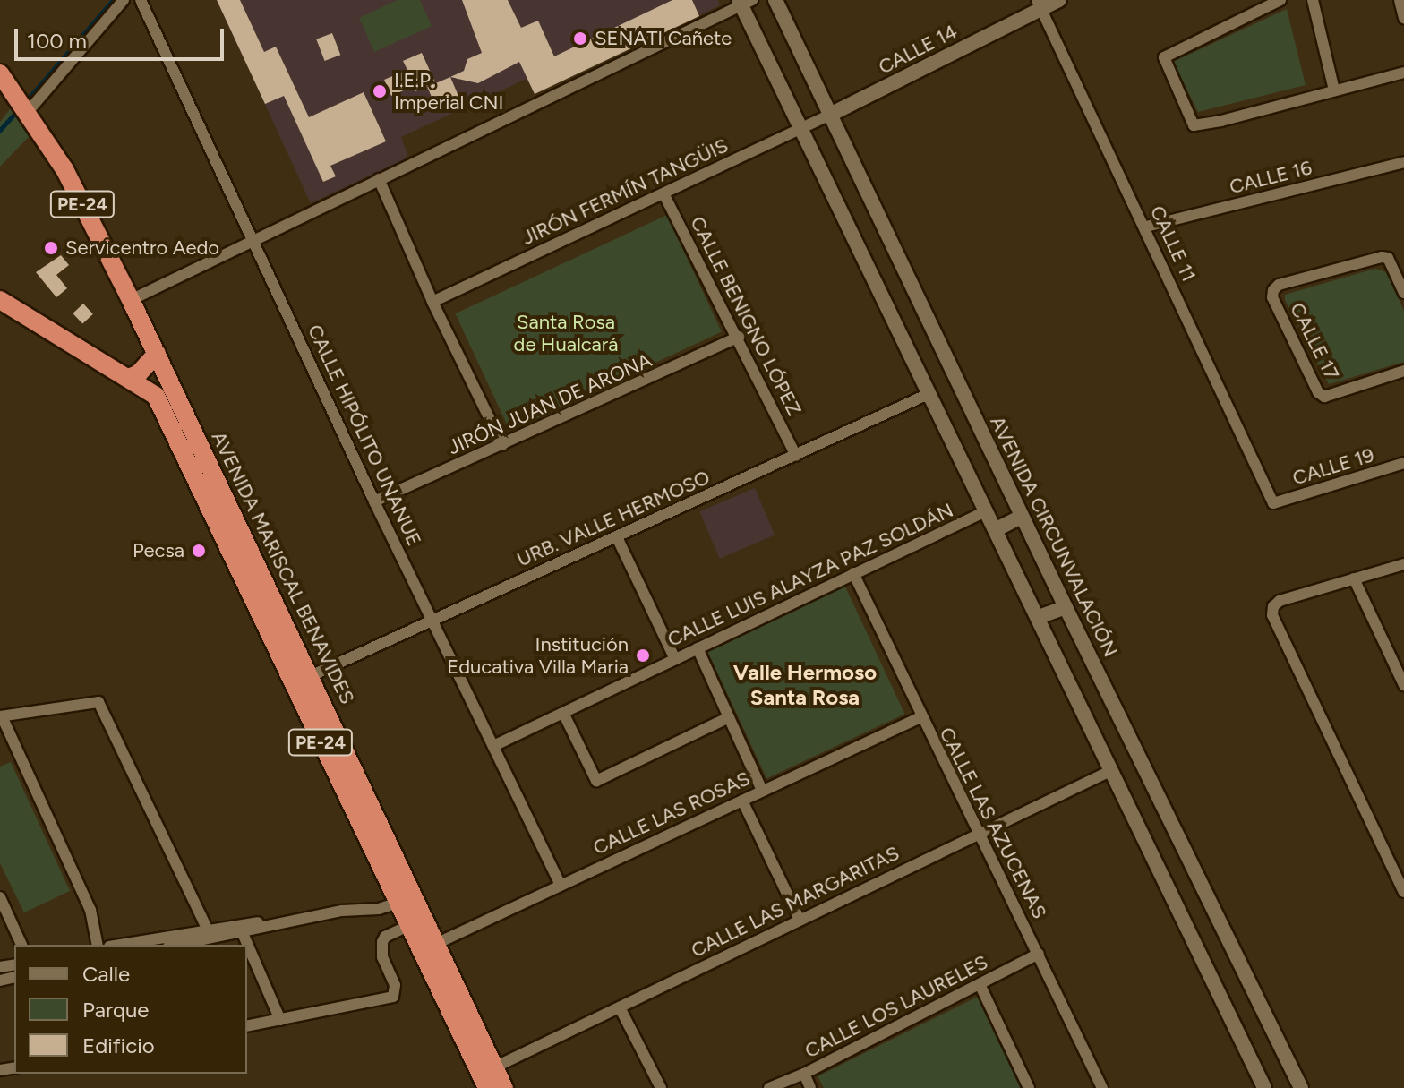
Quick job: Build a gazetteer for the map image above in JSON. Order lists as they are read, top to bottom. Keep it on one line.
{"streets":{"highway":["PE-24","AVENIDA MARISCAL BENAVIDES"],"street":["CALLE 14","CALLE 16","JIRÓN FERMÍN TANGÜIS","CALLE 11","CALLE BENIGNO LÓPEZ","CALLE 17","JIRÓN JUAN DE ARONA","CALLE HIPÓLITO UNANUE","CALLE 19","URB. VALLE HERMOSO","AVENIDA CIRCUNVALACIÓN","CALLE LUIS ALAYZA PAZ SOLDÁN","CALLE LAS ROSAS","CALLE LAS AZUCENAS","CALLE LAS MARGARITAS","CALLE LOS LAURELES"]},"crossings":[["CALLE 14","JIRÓN FERMÍN TANGÜIS"],["CALLE 14","CALLE 11"],["CALLE 14","AVENIDA CIRCUNVALACIÓN"],["CALLE 16","CALLE 11"],["JIRÓN FERMÍN TANGÜIS","CALLE BENIGNO LÓPEZ"],["JIRÓN FERMÍN TANGÜIS","AVENIDA CIRCUNVALACIÓN"],["PE-24","AVENIDA MARISCAL BENAVIDES"],["CALLE 11","CALLE 19"],["CALLE BENIGNO LÓPEZ","JIRÓN JUAN DE ARONA"],["CALLE BENIGNO LÓPEZ","URB. VALLE HERMOSO"],["JIRÓN JUAN DE ARONA","CALLE HIPÓLITO UNANUE"],["CALLE HIPÓLITO UNANUE","URB. VALLE HERMOSO"],["CALLE HIPÓLITO UNANUE","CALLE LUIS ALAYZA PAZ SOLDÁN"],["CALLE HIPÓLITO UNANUE","CALLE LAS ROSAS"],["URB. VALLE HERMOSO","AVENIDA MARISCAL BENAVIDES"],["AVENIDA MARISCAL BENAVIDES","CALLE LAS ROSAS"],["AVENIDA MARISCAL BENAVIDES","CALLE LAS MARGARITAS"],["CALLE LUIS ALAYZA PAZ SOLDÁN","CALLE LAS AZUCENAS"],["CALLE LAS ROSAS","CALLE LAS AZUCENAS"],["CALLE LAS AZUCENAS","CALLE LAS MARGARITAS"],["CALLE LAS AZUCENAS","CALLE LOS LAURELES"]],"districts":["Valle Hermoso Santa Rosa"],"parks":["Santa Rosa de Hualcará"],"places":["SENATI Cañete","I.E.P. Imperial CNI","Servicentro Aedo","Pecsa","Institución Educativa Villa Maria"],"legend":["Calle","Parque","Edificio"],"scale_bar":"100 m"}
